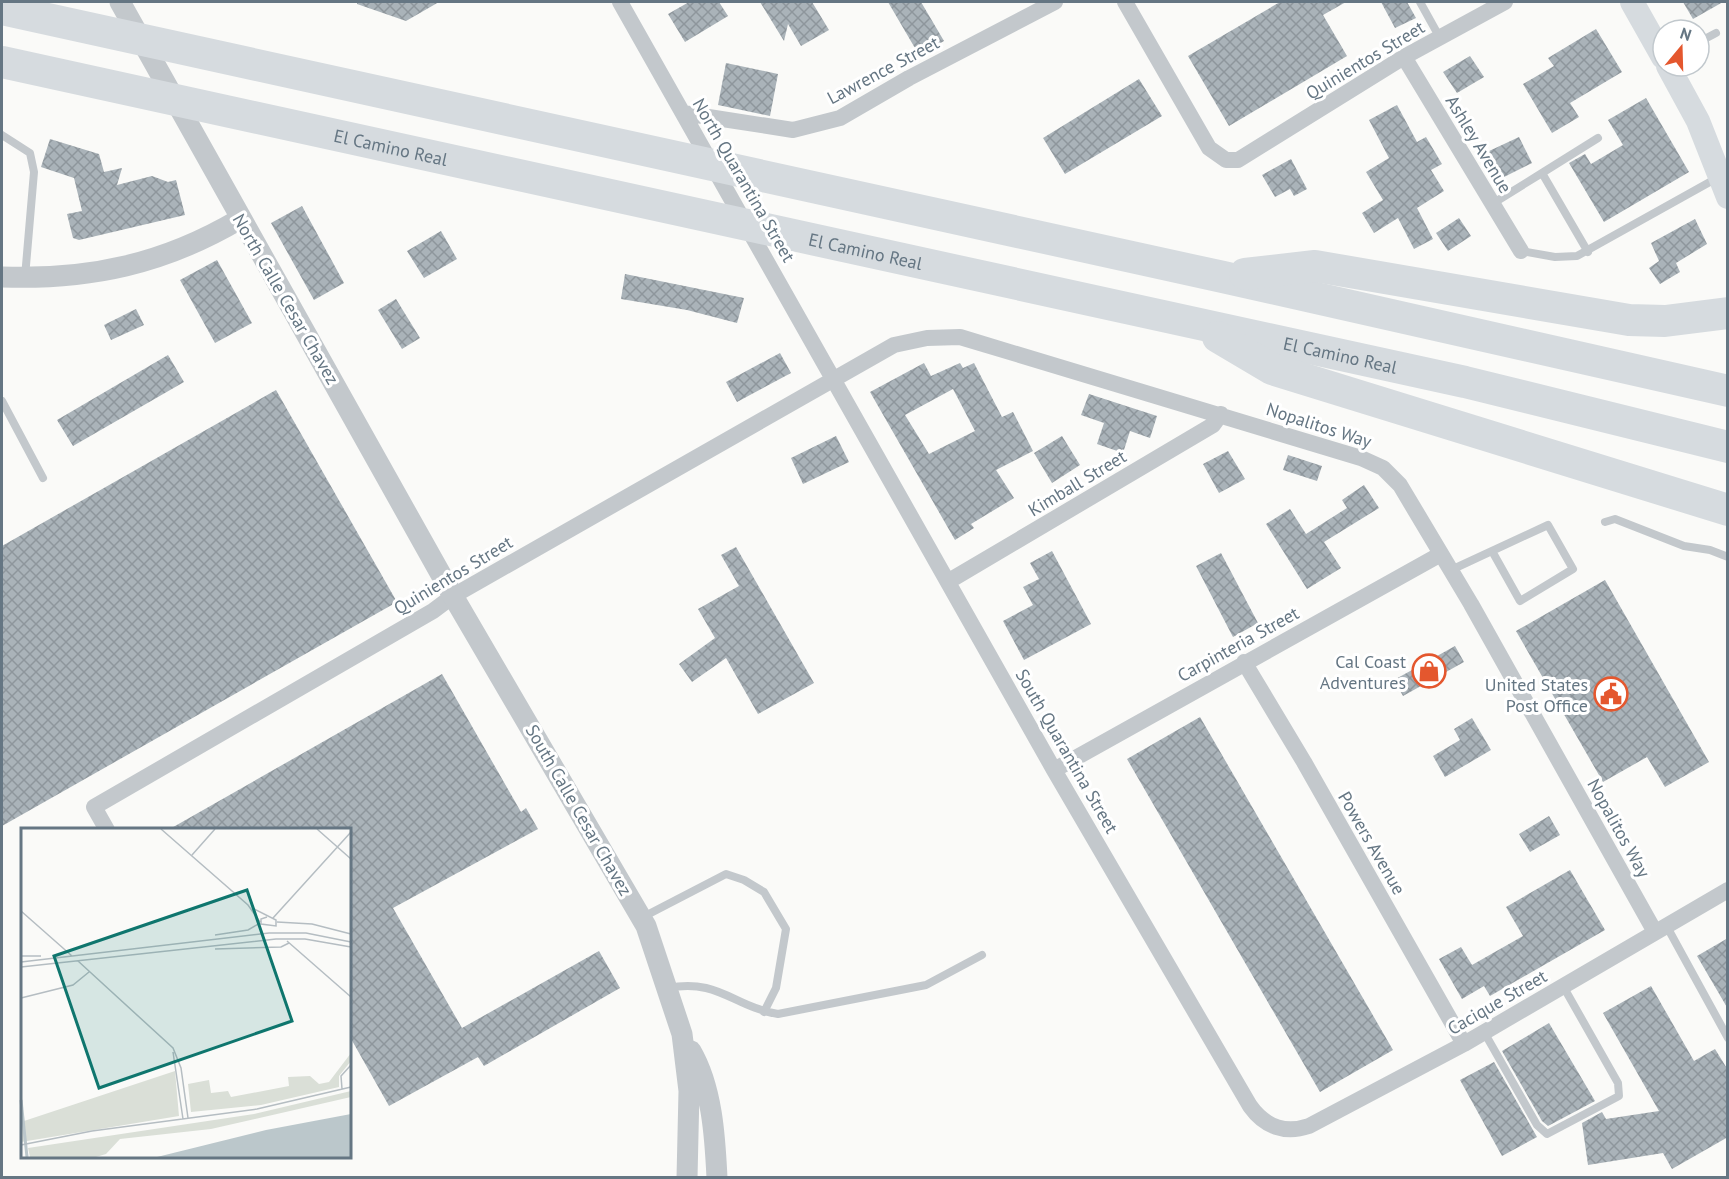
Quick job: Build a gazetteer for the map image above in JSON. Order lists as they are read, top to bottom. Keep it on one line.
{"streets":{"highway":["El Camino Real"],"street":["Quinientos Street","Lawrence Street","Ashley Avenue","North Quarantina Street","North Calle Cesar Chavez","Nopalitos Way","Kimball Street","Carpinteria Street","South Quarantina Street","South Calle Cesar Chavez","Powers Avenue","Cacique Street"]},"crossings":[["Quinientos Street","Ashley Avenue"],["Quinientos Street","North Quarantina Street"],["Quinientos Street","North Calle Cesar Chavez"],["Quinientos Street","Nopalitos Way"],["Quinientos Street","South Quarantina Street"],["Quinientos Street","South Calle Cesar Chavez"],["Lawrence Street","North Quarantina Street"],["North Quarantina Street","Nopalitos Way"],["North Quarantina Street","South Quarantina Street"],["North Calle Cesar Chavez","South Calle Cesar Chavez"],["Nopalitos Way","Kimball Street"],["Nopalitos Way","Carpinteria Street"],["Nopalitos Way","South Quarantina Street"],["Nopalitos Way","Cacique Street"],["Kimball Street","South Quarantina Street"],["Carpinteria Street","South Quarantina Street"],["Carpinteria Street","Powers Avenue"],["South Quarantina Street","Cacique Street"],["Powers Avenue","Cacique Street"]],"places":{"shop":["Cal Coast Adventures"],"public building":["United States Post Office"]},"north":"top"}
